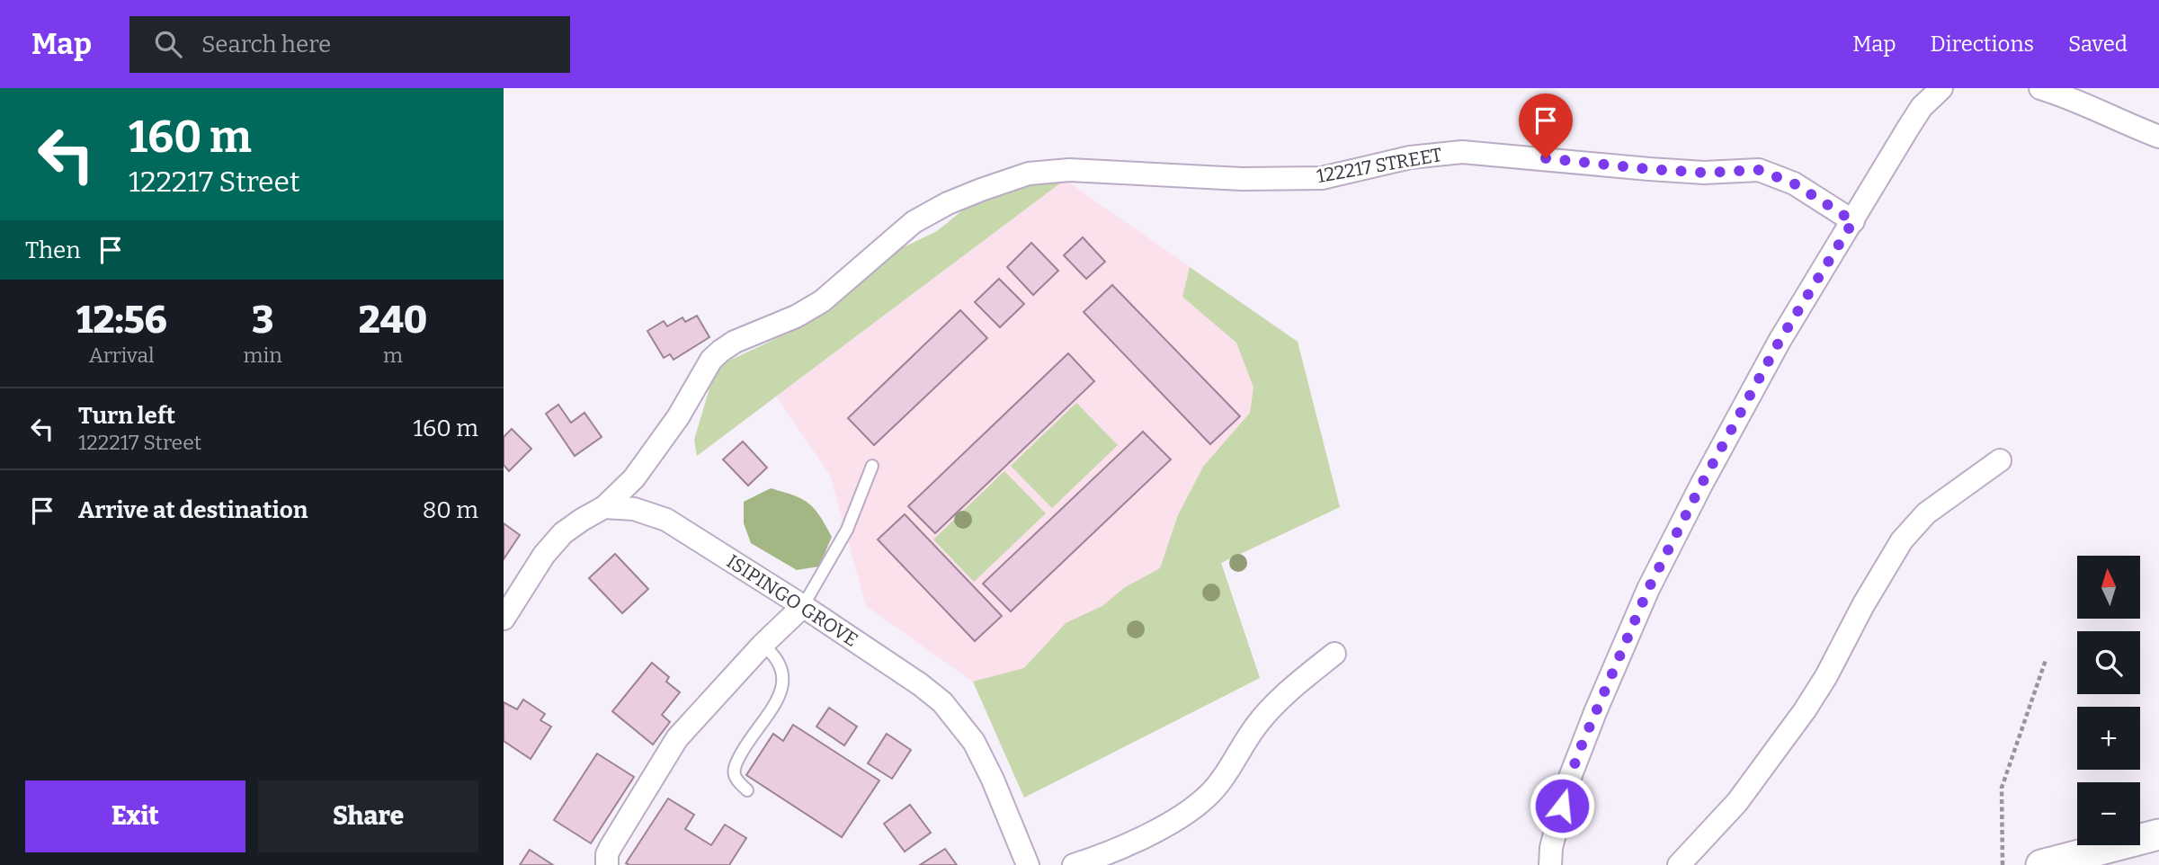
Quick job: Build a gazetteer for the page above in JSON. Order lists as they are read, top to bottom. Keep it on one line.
{"streets":{"street":["122217 STREET","ISIPINGO GROVE"]},"crossings":[["122217 STREET","ISIPINGO GROVE"]],"north":"top","page":{"header":"Map","search":"Search here","nav":["Map","Directions","Saved"],"turn":["160 m","122217 Street"],"then":"Then","eta":["12:56","Arrival","3","min","240","m"],"list":[{"name":"Turn left","note":"122217 Street","value":"160 m"},{"name":"Arrive at destination","value":"80 m"}],"map_buttons":["+","−"],"buttons":["Exit","Share"]}}
